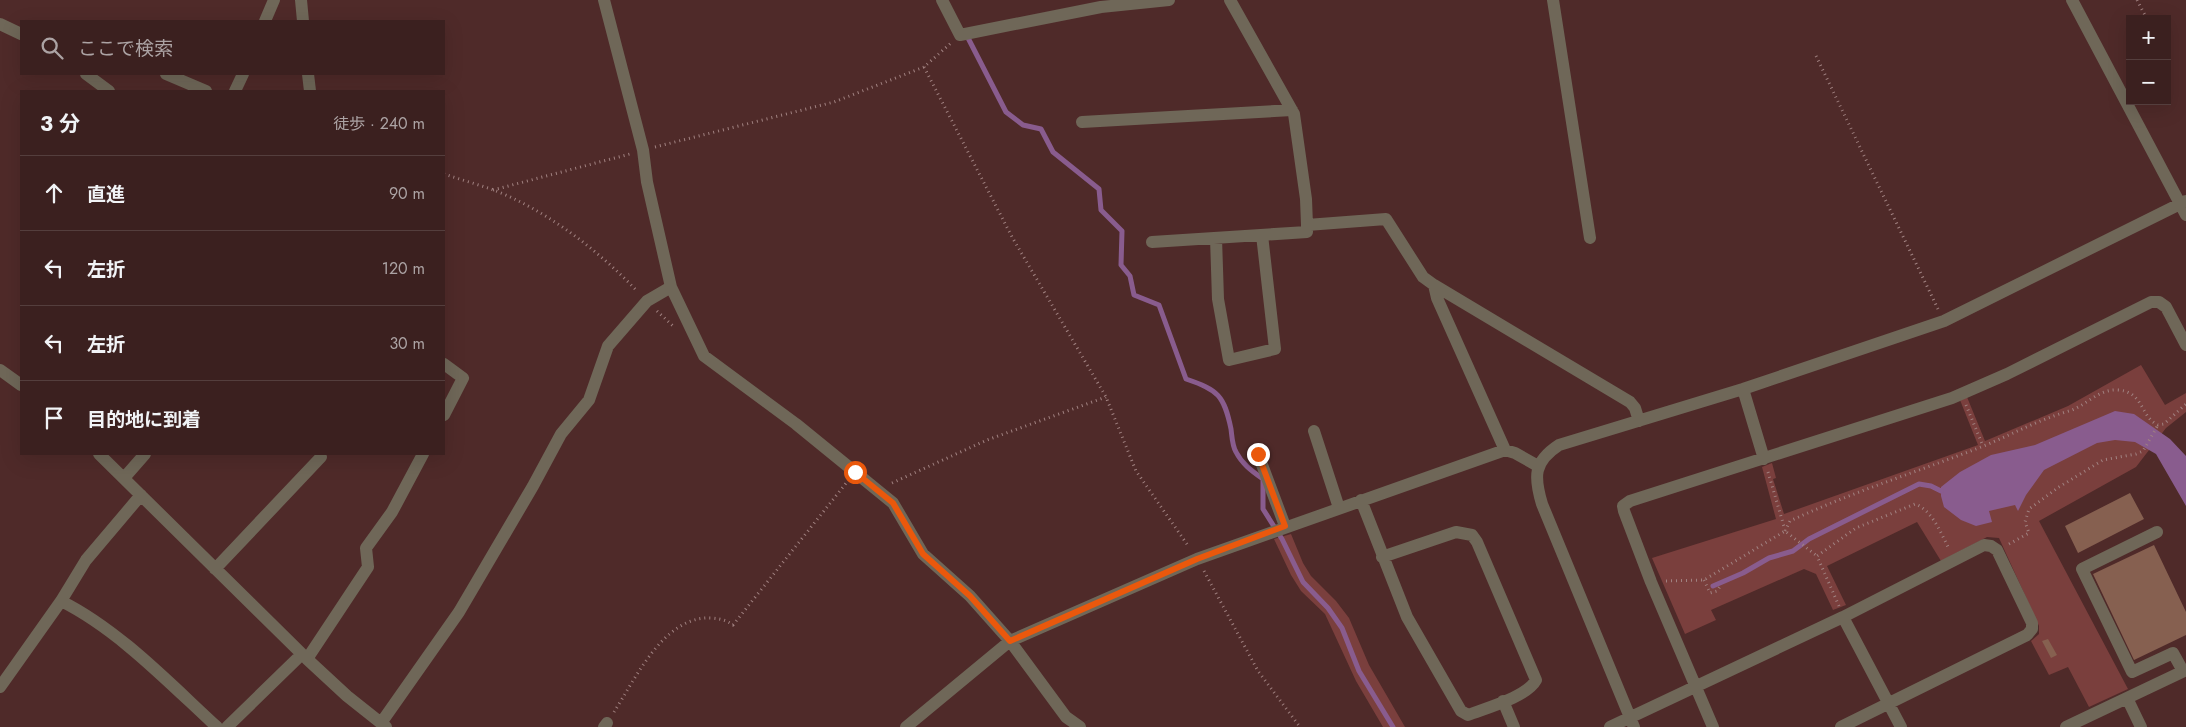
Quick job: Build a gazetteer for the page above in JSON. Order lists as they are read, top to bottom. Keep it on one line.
{"page":{"map_buttons":["+","−"],"search":"ここで検索","heading":["3 分","徒歩 · 240 m"],"list":[["直進","90 m"],["左折","120 m"],["左折","30 m"],"目的地に到着"]}}
